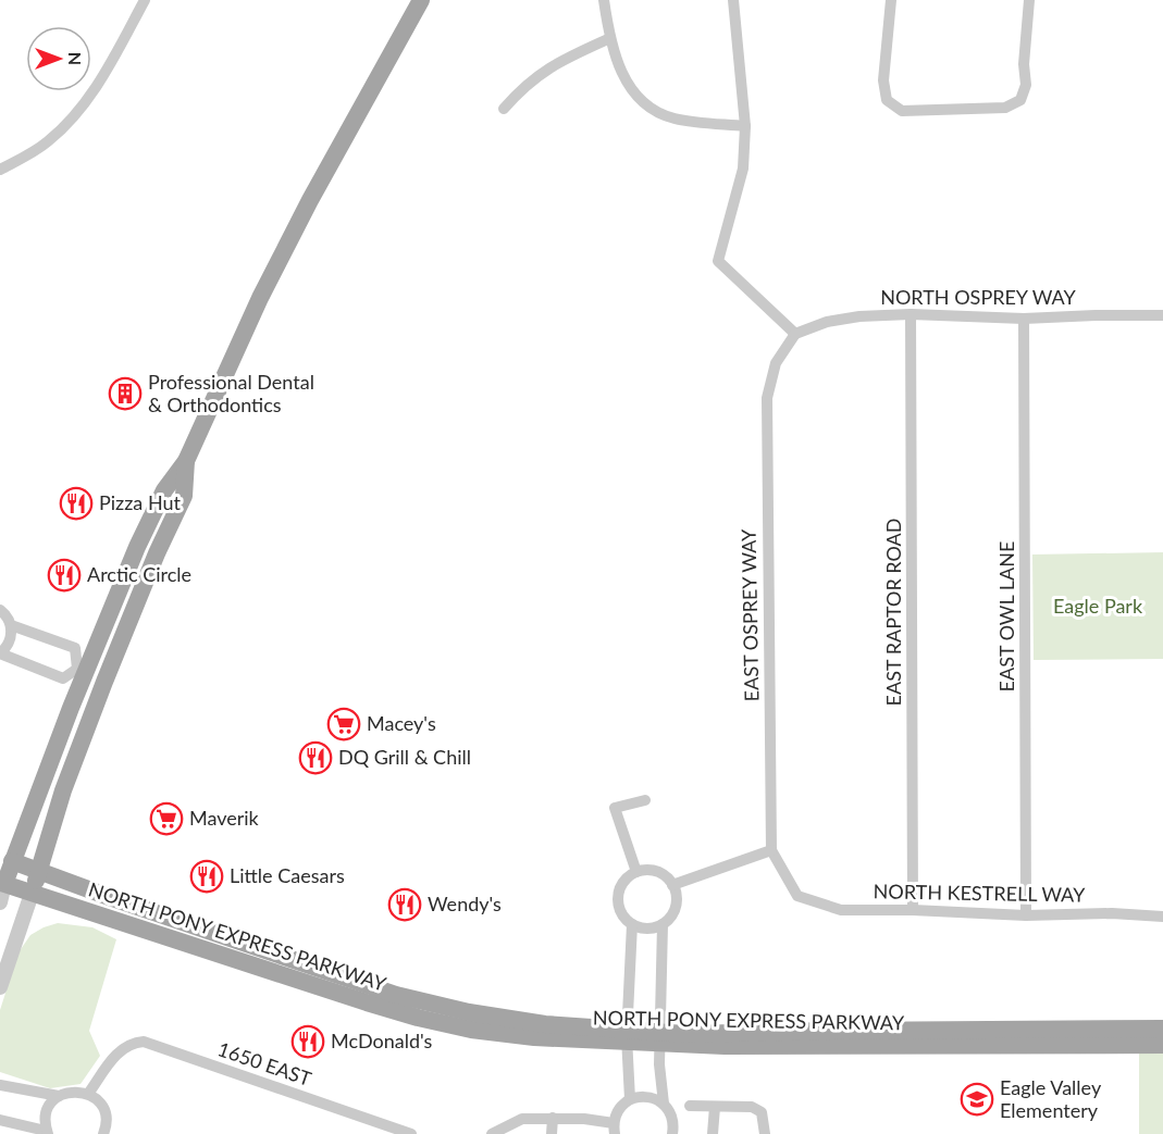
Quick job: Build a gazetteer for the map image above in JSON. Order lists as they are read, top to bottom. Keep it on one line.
{"streets":{"main road":["NORTH PONY EXPRESS PARKWAY"],"street":["NORTH OSPREY WAY","EAST RAPTOR ROAD","EAST OSPREY WAY","EAST OWL LANE","NORTH KESTRELL WAY","1650 EAST"]},"crossings":[["NORTH OSPREY WAY","EAST RAPTOR ROAD"],["NORTH OSPREY WAY","EAST OSPREY WAY"],["NORTH OSPREY WAY","EAST OWL LANE"],["EAST RAPTOR ROAD","NORTH KESTRELL WAY"],["EAST OSPREY WAY","NORTH KESTRELL WAY"],["EAST OWL LANE","NORTH KESTRELL WAY"]],"parks":["Eagle Park"],"places":{"building":["Professional Dental & Orthodontics"],"restaurant":["Pizza Hut","Arctic Circle","DQ Grill & Chill","Little Caesars","Wendy's","McDonald's"],"supermarket":["Macey's","Maverik"],"school or university":["Eagle Valley Elementery"]},"north":"right"}
